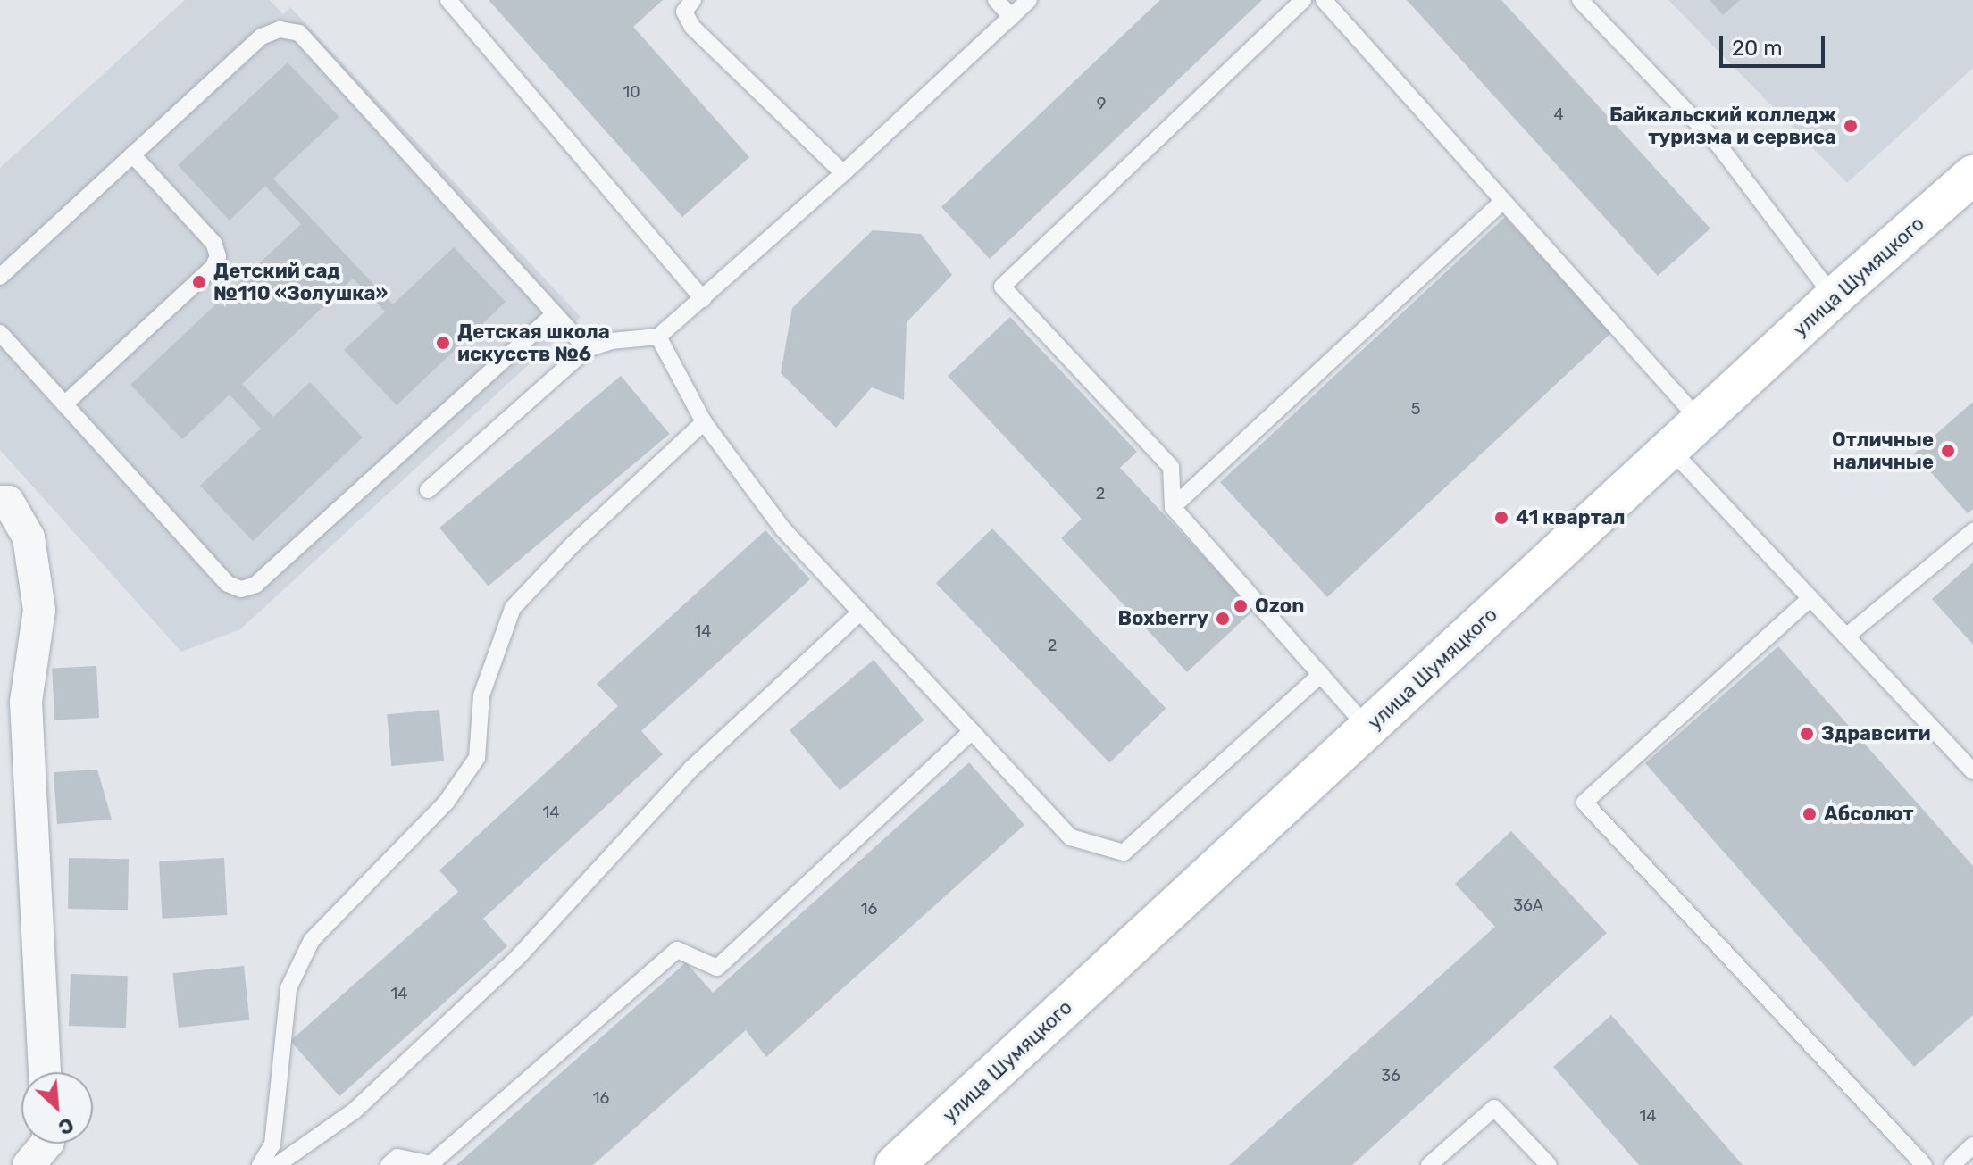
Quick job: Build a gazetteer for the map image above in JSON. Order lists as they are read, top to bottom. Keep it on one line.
{"streets":{"main road":["улица Шумяцкого"]},"places":["Байкальский колледж туризма и сервиса","Детский сад №110 «Золушка»","Детская школа искусств №6","Отличные наличные","41 квартал","Ozon","Boxberry","Здравсити","Абсолют"],"house_numbers":["10","9","4","5","2","14","2","14","36А","16","14","36","16","14"],"scale_bar":"20 m","north":"bottom right"}
